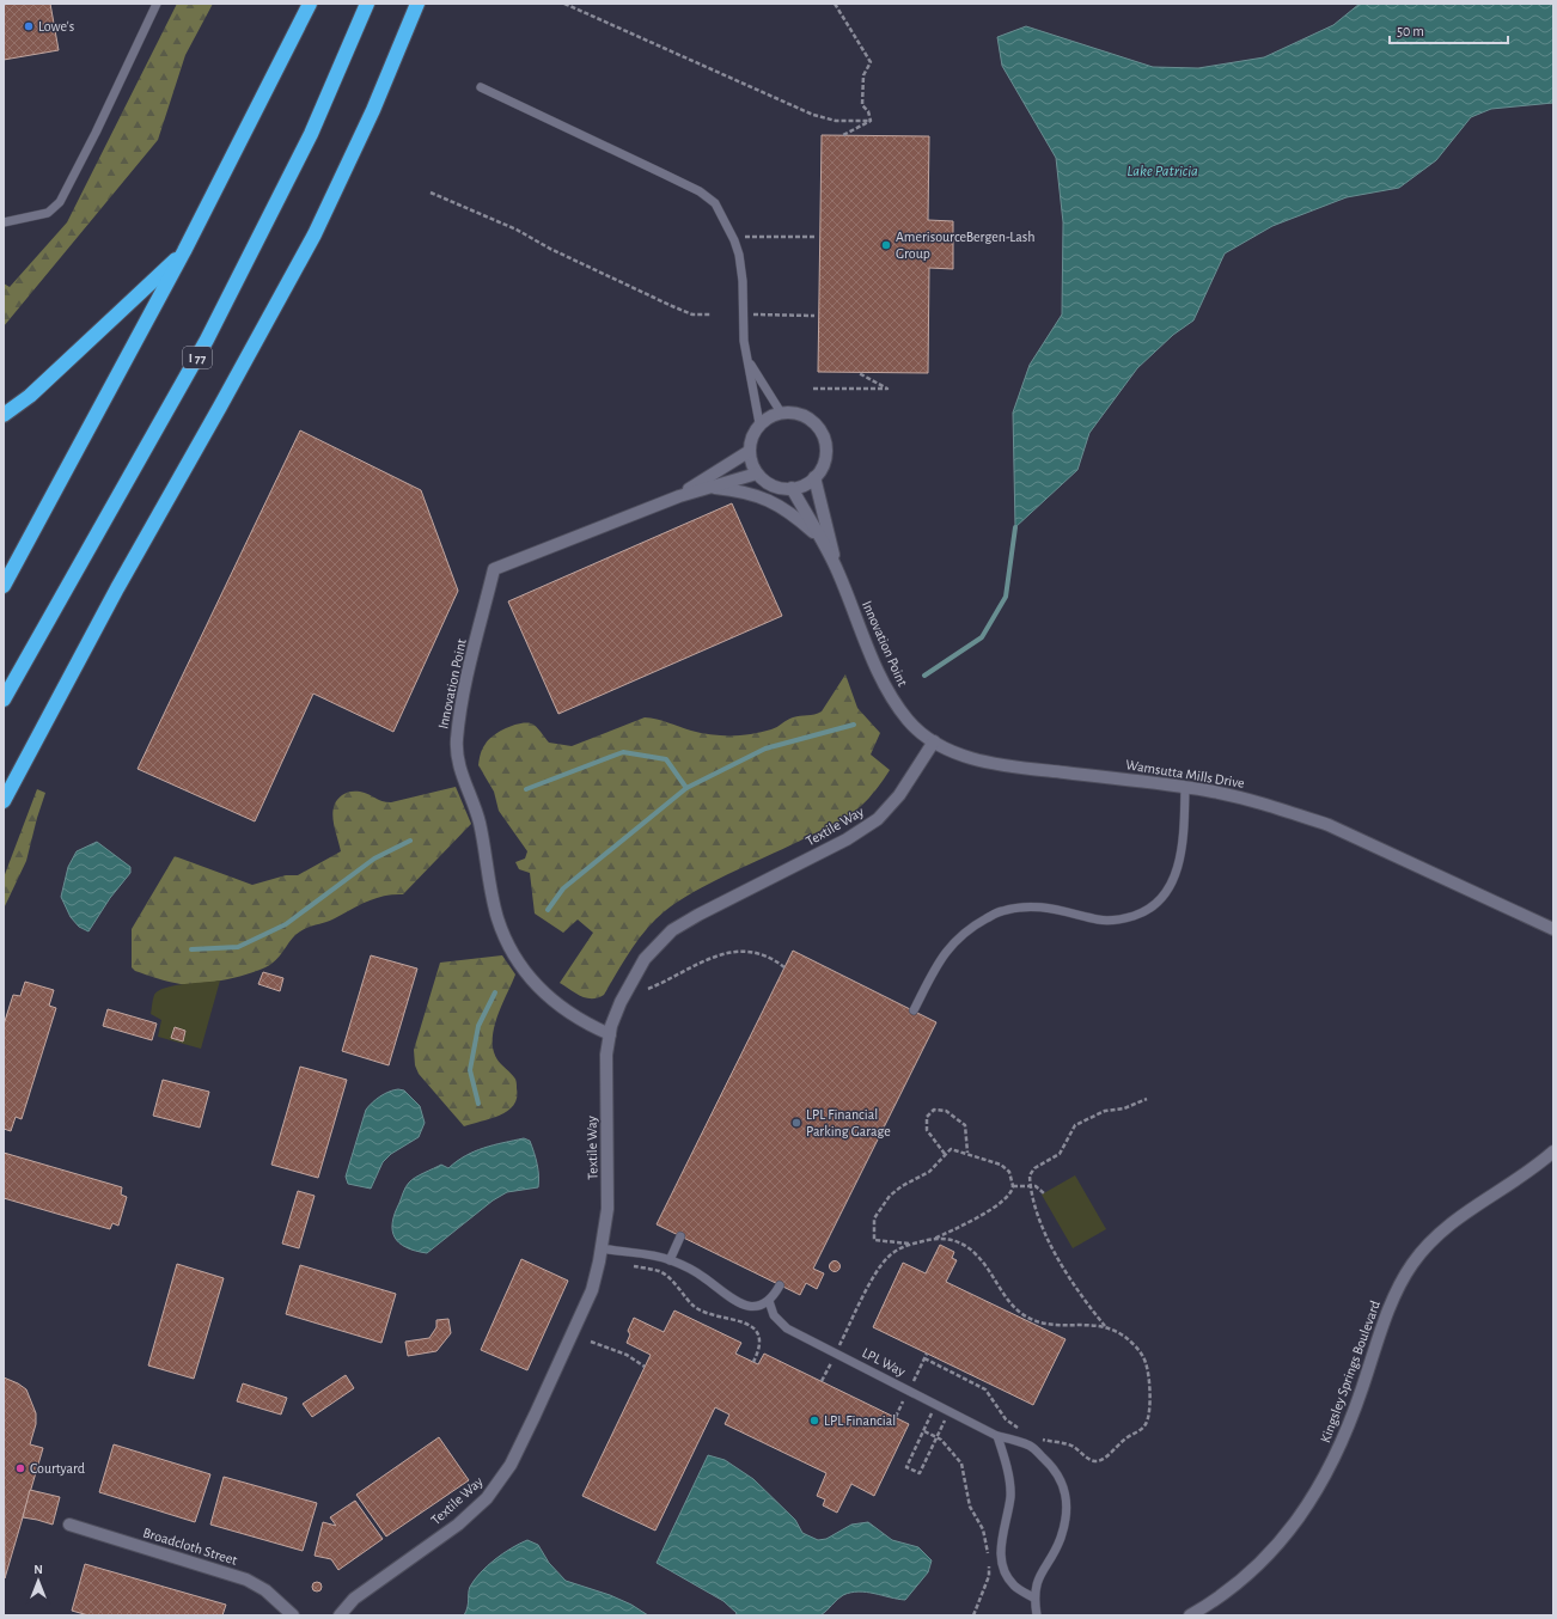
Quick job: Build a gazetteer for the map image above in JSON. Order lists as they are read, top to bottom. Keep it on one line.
{"streets":{"highway":["I 77"],"street":["Innovation Point","Wamsutta Mills Drive","Textile Way","Kingsley Springs Boulevard","Broadcloth Street"],"lane":["LPL Way"]},"crossings":[["Innovation Point","Wamsutta Mills Drive"],["Innovation Point","Textile Way"],["Wamsutta Mills Drive","Textile Way"]],"water":["Lake Patricia"],"places":["Lowe's","AmerisourceBergen-Lash Group","LPL Financial Parking Garage","LPL Financial","Courtyard"],"scale_bar":"50 m","north":"top"}
